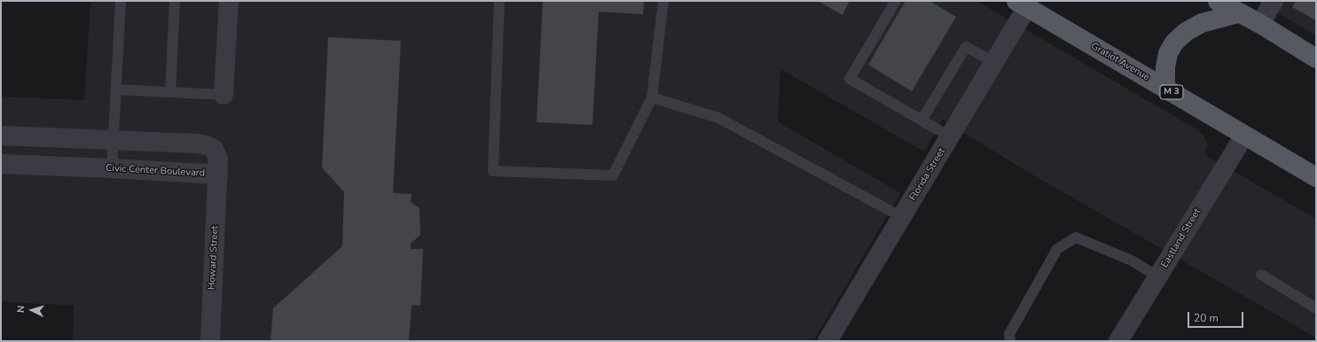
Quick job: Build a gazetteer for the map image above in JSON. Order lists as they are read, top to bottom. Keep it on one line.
{"streets":{"main road":["Gratiot Avenue","M 3"],"street":["Civic Center Boulevard","Florida Street","Eastland Street","Howard Street"]},"crossings":[["Gratiot Avenue","Florida Street"],["Gratiot Avenue","Eastland Street"],["Civic Center Boulevard","Howard Street"]],"scale_bar":"20 m","north":"left"}
